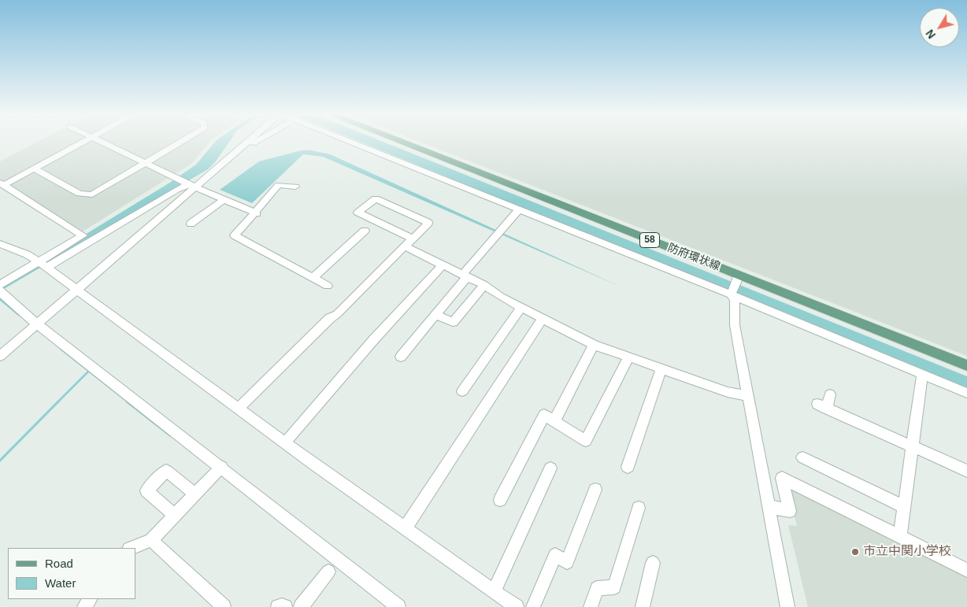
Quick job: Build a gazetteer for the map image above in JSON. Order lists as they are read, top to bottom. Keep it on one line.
{"streets":{"main road":["58","防府環状線"]},"places":["市立中関小学校"],"legend":["Road","Water"],"north":"bottom left"}
